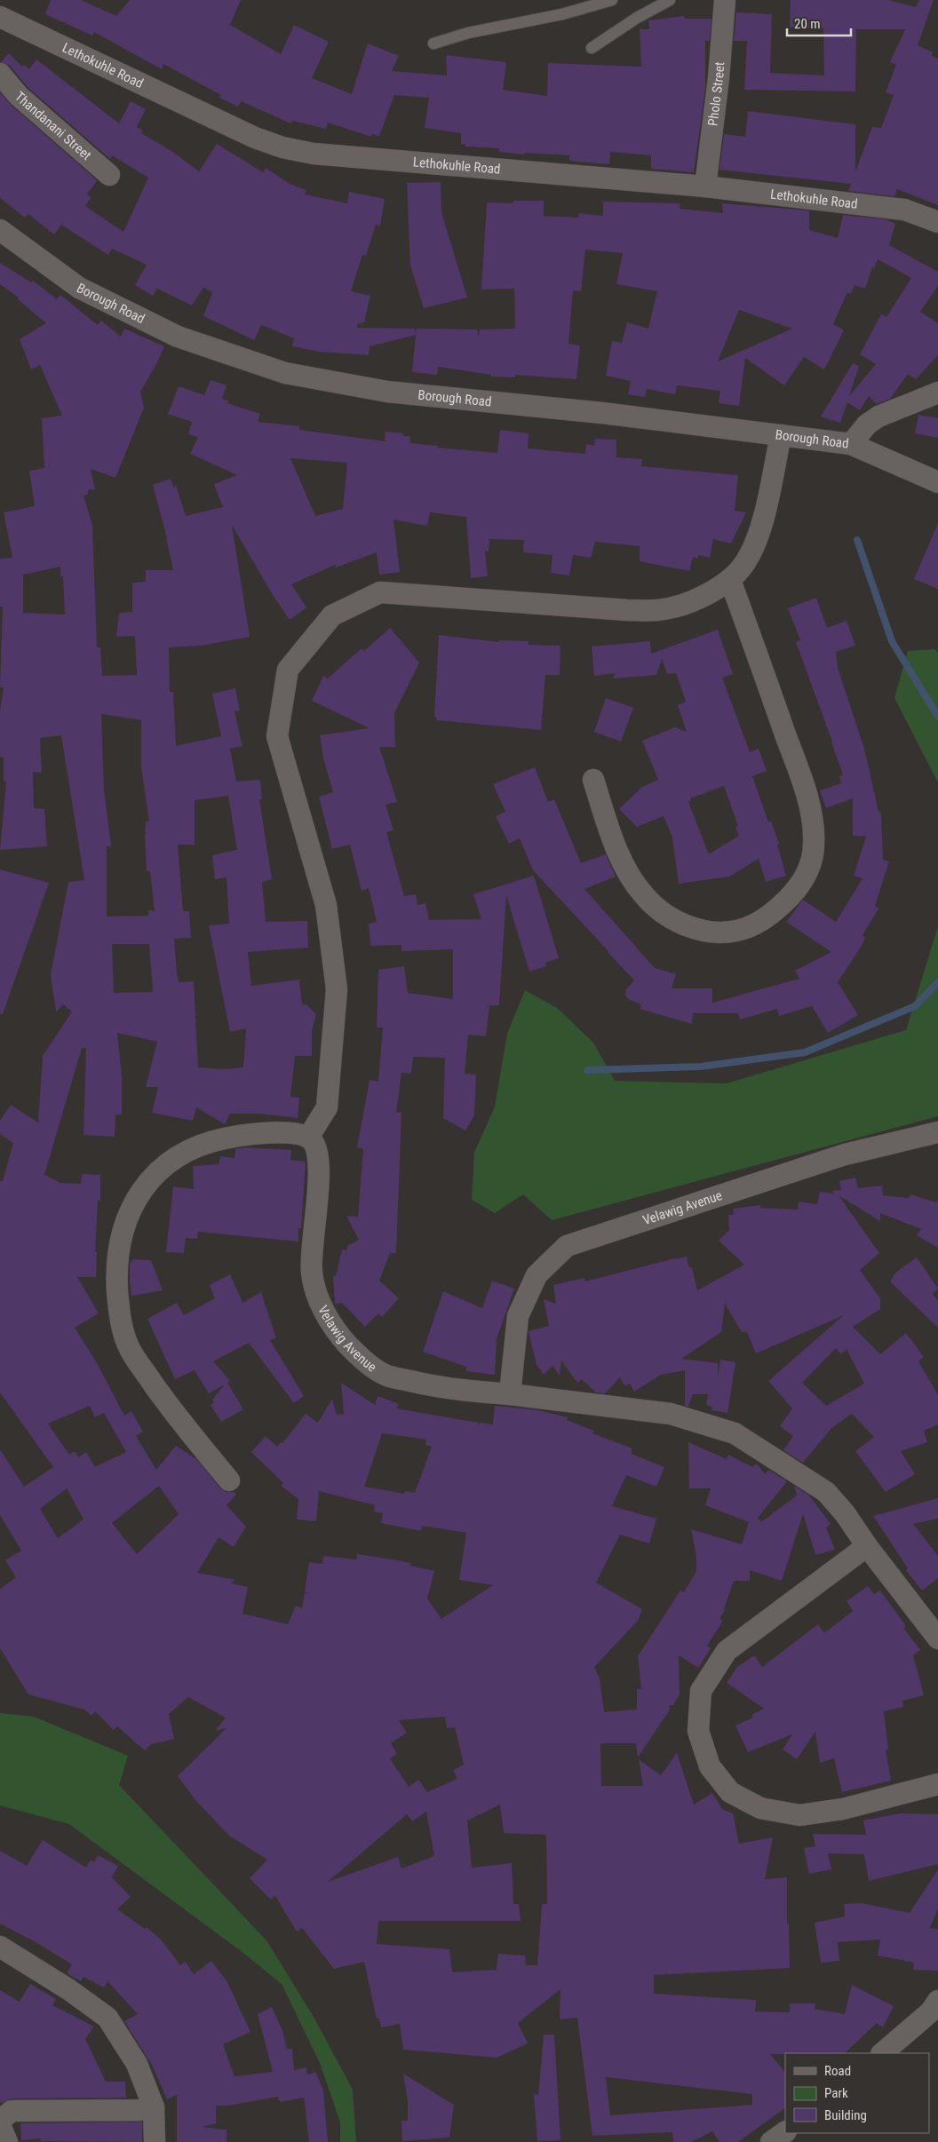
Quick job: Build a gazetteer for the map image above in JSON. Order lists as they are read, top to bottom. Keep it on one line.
{"streets":{"street":["Lethokuhle Road","Pholo Street","Thandanani Street","Borough Road","Velawig Avenue"]},"crossings":[["Lethokuhle Road","Pholo Street"]],"legend":["Road","Park","Building"],"scale_bar":"20 m"}
